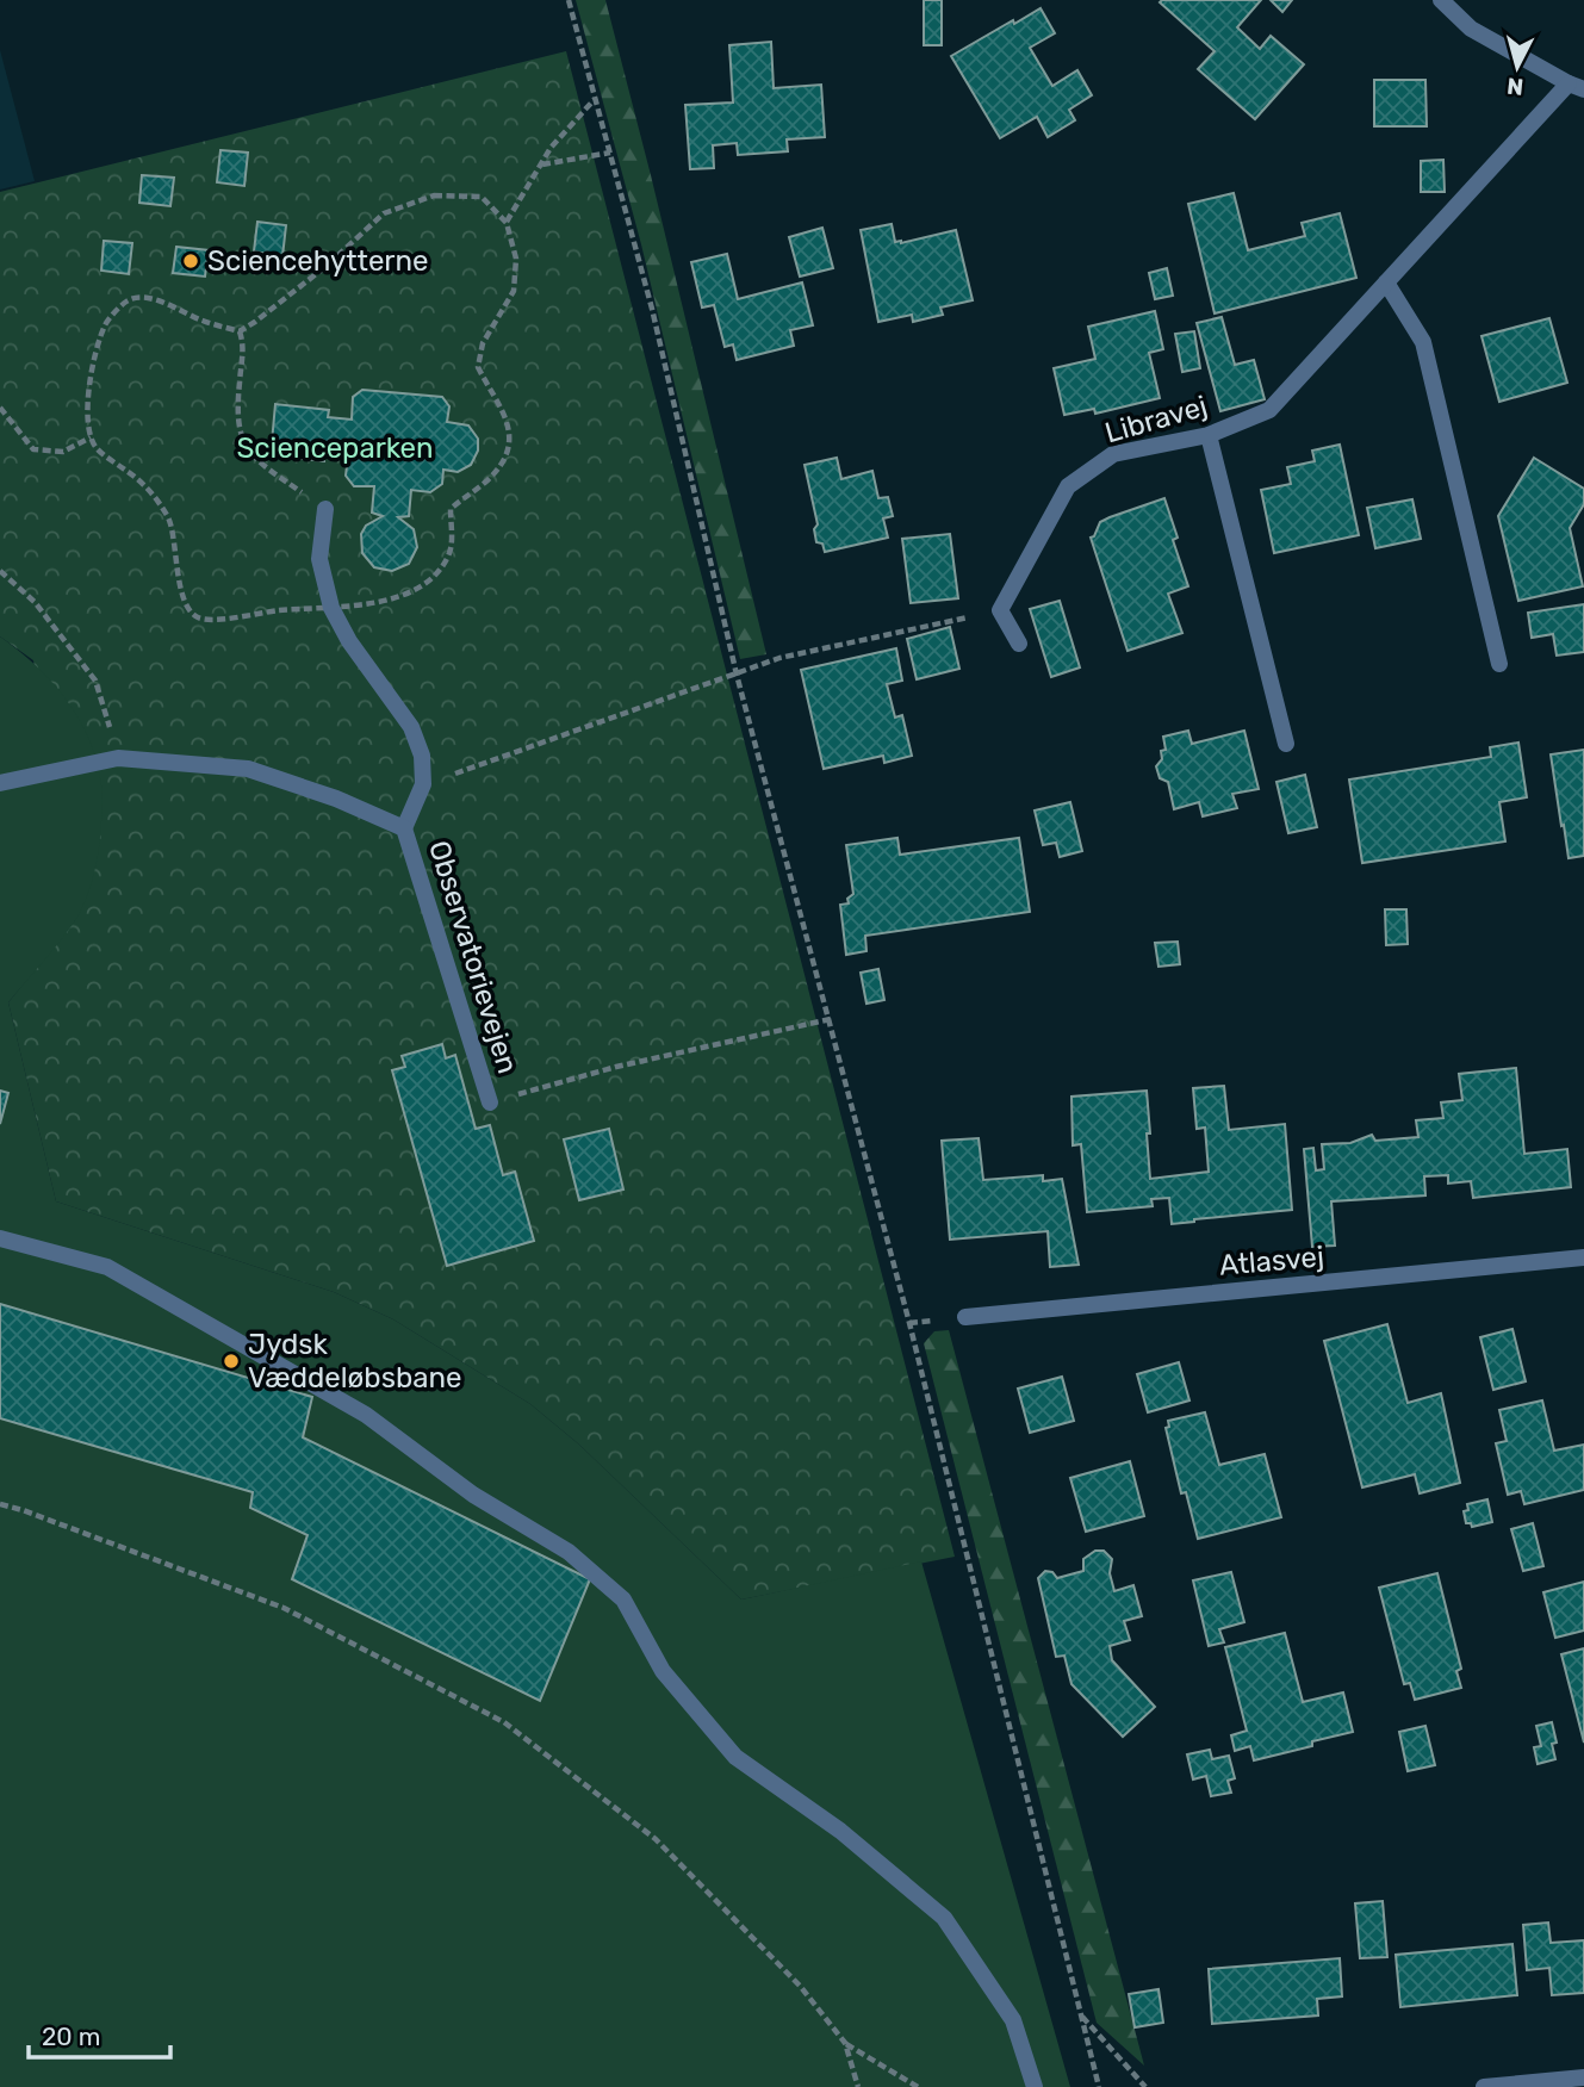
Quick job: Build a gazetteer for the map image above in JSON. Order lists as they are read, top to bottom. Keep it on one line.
{"streets":{"street":["Libravej","Observatorievejen","Atlasvej"]},"parks":["Scienceparken"],"places":["Sciencehytterne","Jydsk Væddeløbsbane"],"scale_bar":"20 m","north":"bottom"}
